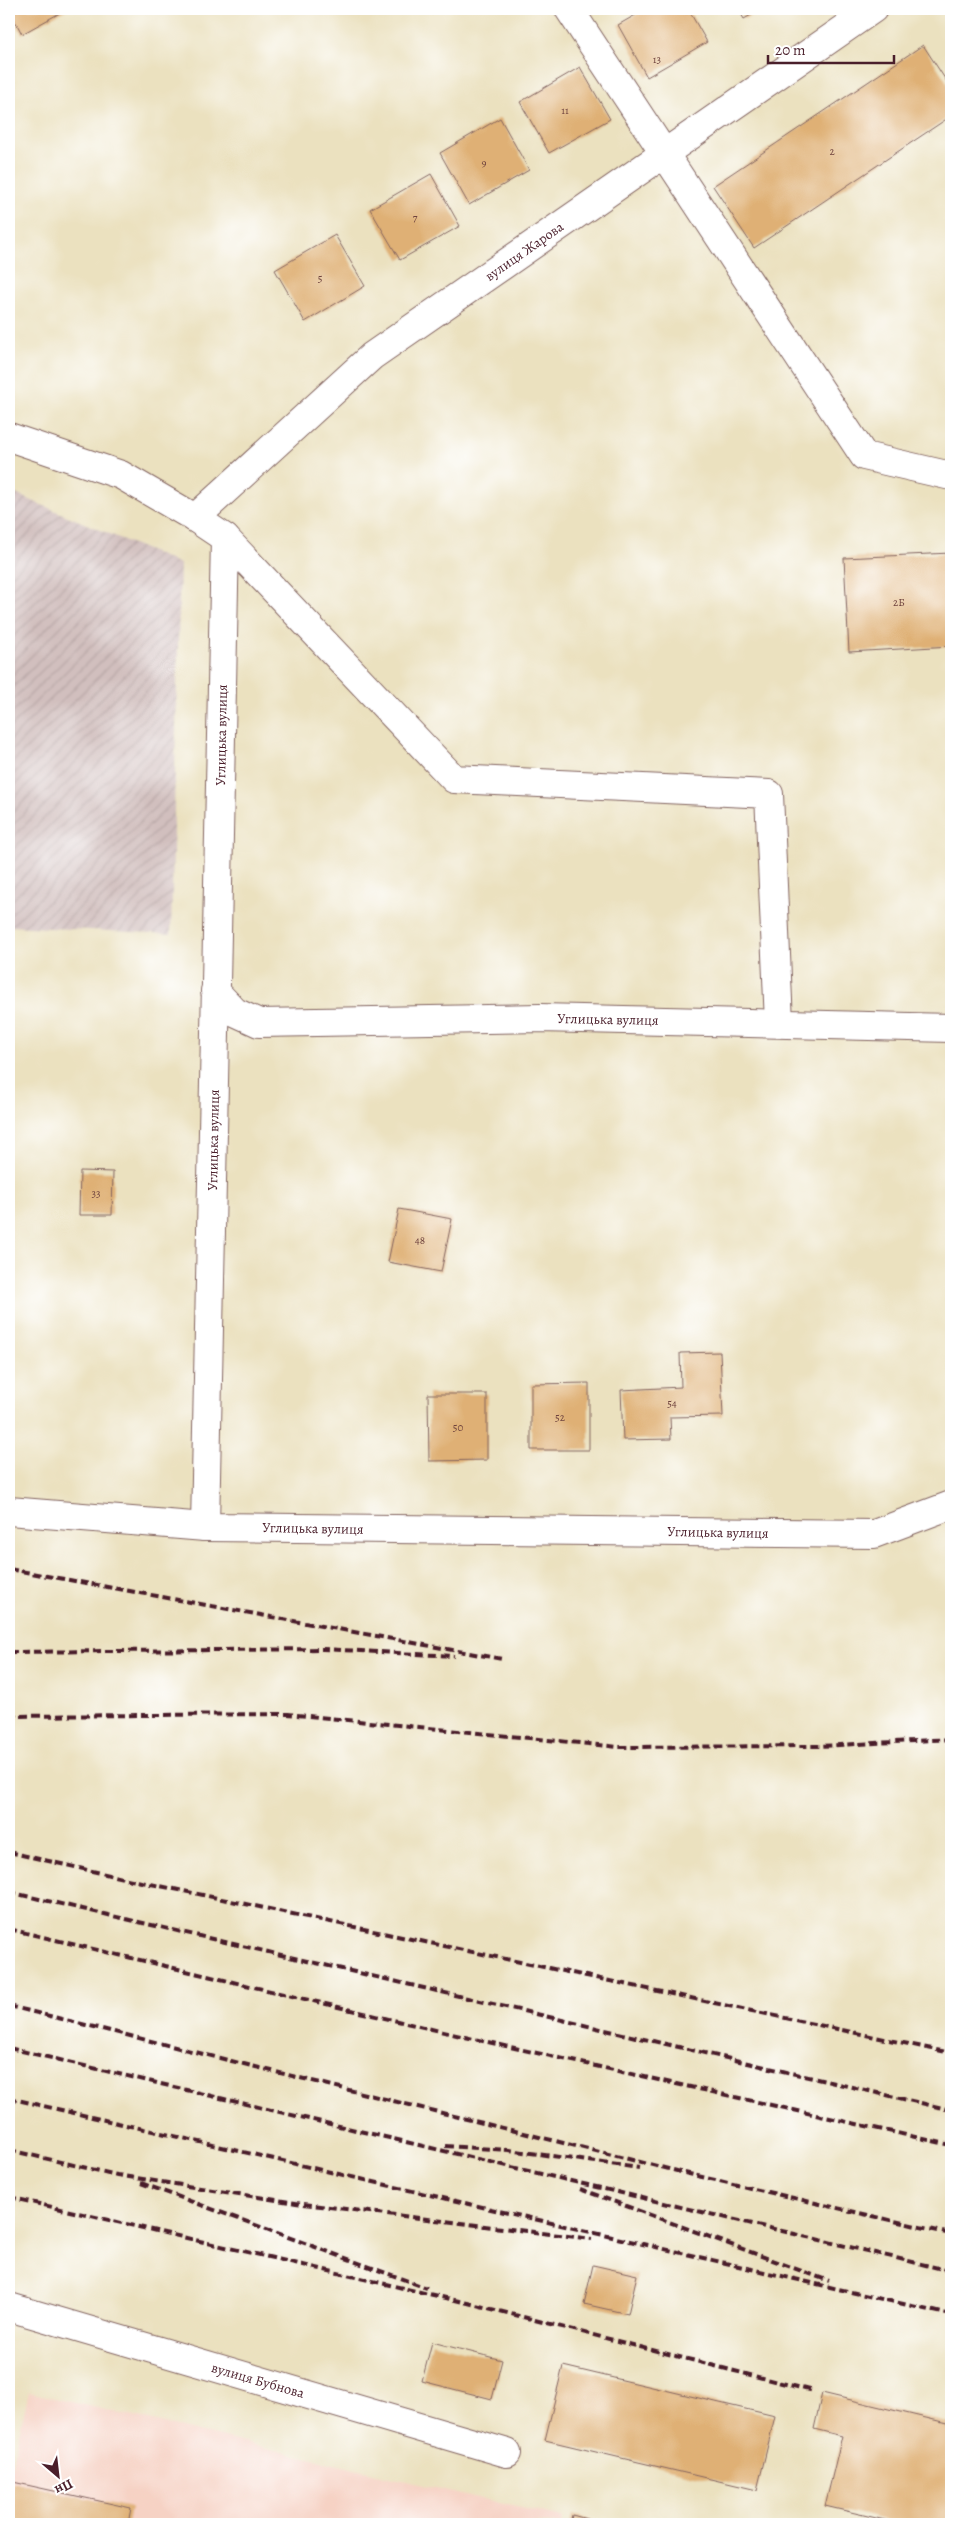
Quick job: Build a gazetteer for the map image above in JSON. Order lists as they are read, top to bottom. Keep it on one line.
{"streets":{"street":["вулиця Жарова","Углицька вулиця","вулиця Бубнова"]},"house_numbers":["13","11","2","9","7","5","2Б","33","48","54","52","50"],"scale_bar":"20 m","north":"bottom right"}
